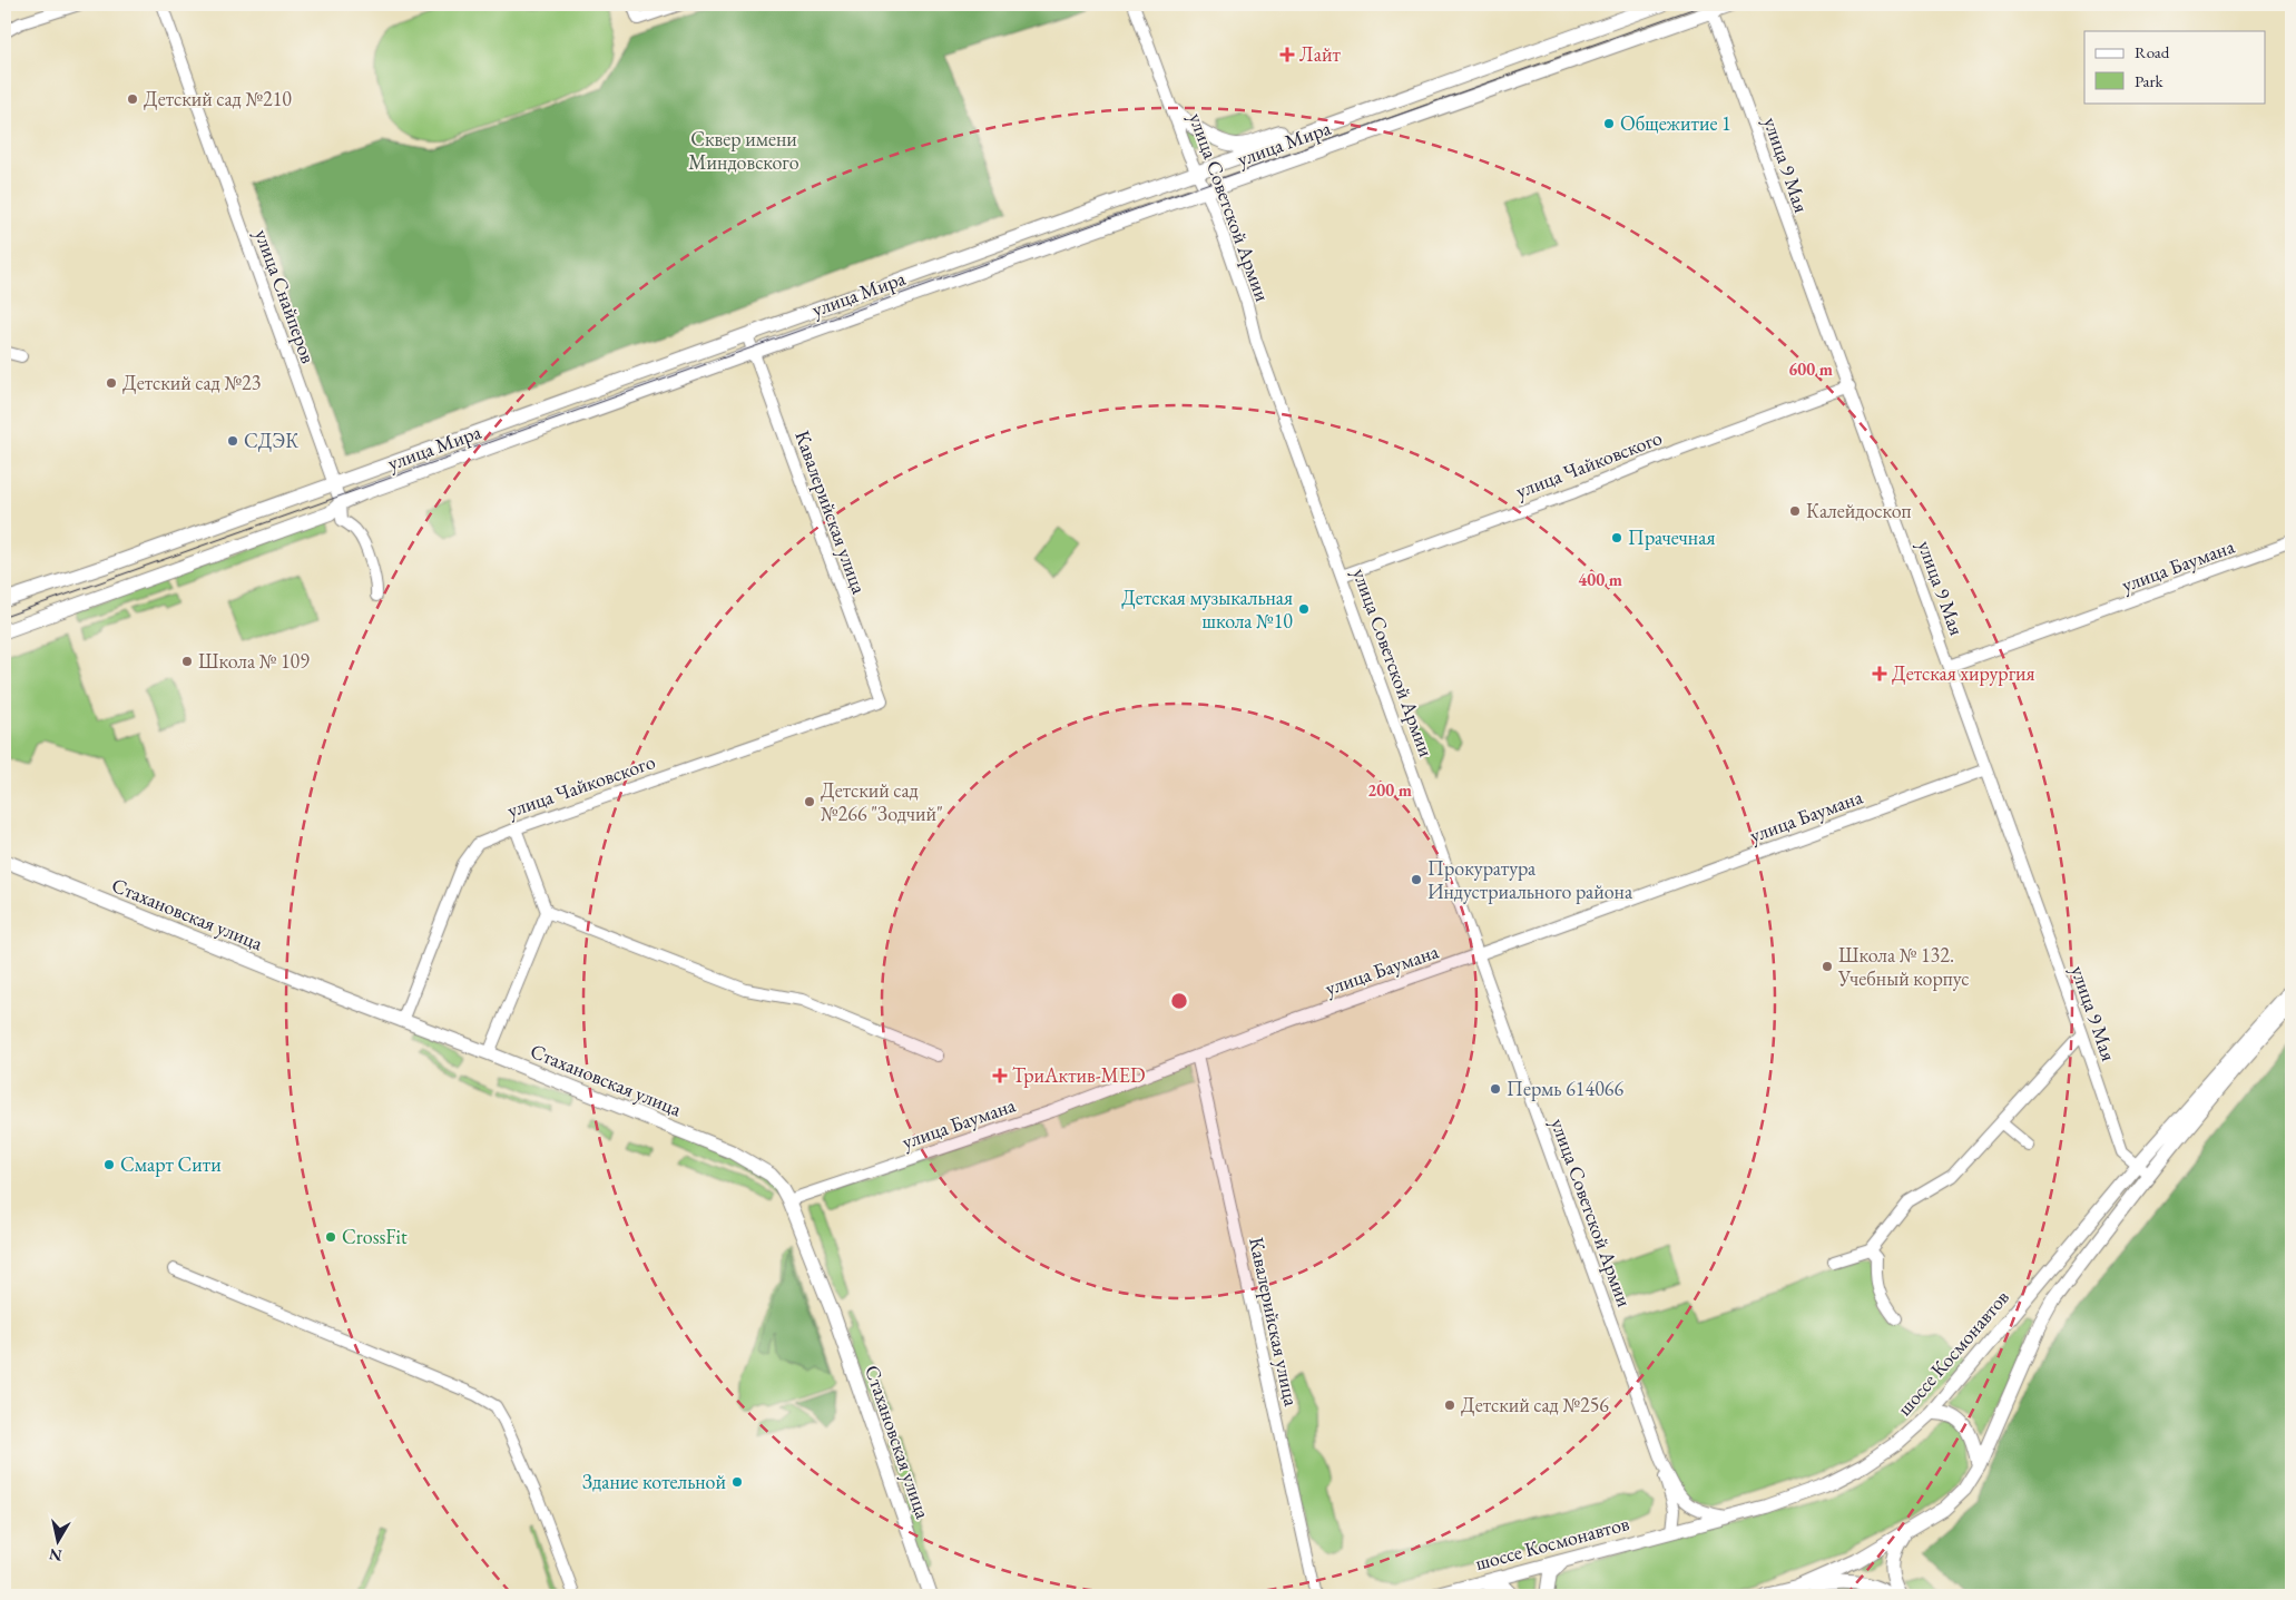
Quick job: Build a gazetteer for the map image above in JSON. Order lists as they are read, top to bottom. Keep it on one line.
{"streets":{"main road":["улица Мира","Стахановская улица","шоссе Космонавтов"],"street":["улица 9 Мая","улица Советской Армии","улица Снайперов","улица Чайковского","Кавалерийская улица","улица Баумана"]},"crossings":[["улица Мира","улица 9 Мая"],["улица Мира","улица Советской Армии"],["улица Мира","улица Снайперов"],["улица Мира","Кавалерийская улица"],["улица 9 Мая","улица Чайковского"],["улица 9 Мая","улица Баумана"],["улица 9 Мая","шоссе Космонавтов"],["улица Советской Армии","улица Чайковского"],["улица Советской Армии","улица Баумана"],["улица Советской Армии","шоссе Космонавтов"],["улица Чайковского","Кавалерийская улица"],["улица Чайковского","Стахановская улица"],["Кавалерийская улица","улица Баумана"],["улица Баумана","Стахановская улица"]],"parks":["Сквер имени Миндовского"],"places":{"health":["Лайт","Детская хирургия","ТриАктив-MED"],"other":["Детский сад №210","Общежитие 1","Детский сад №23","СДЭК","Калейдоскоп","Прачечная","Детская музыкальная школа №10","Школа № 109","Детский сад №266 \"Зодчий\"","Прокуратура Индустриального района","Школа № 132. Учебный корпус","Пермь 614066","Смарт Сити","CrossFit","Детский сад №256","Здание котельной"]},"legend":["Road","Park"],"north":"bottom","rings":["600 m","400 m","200 m"]}
